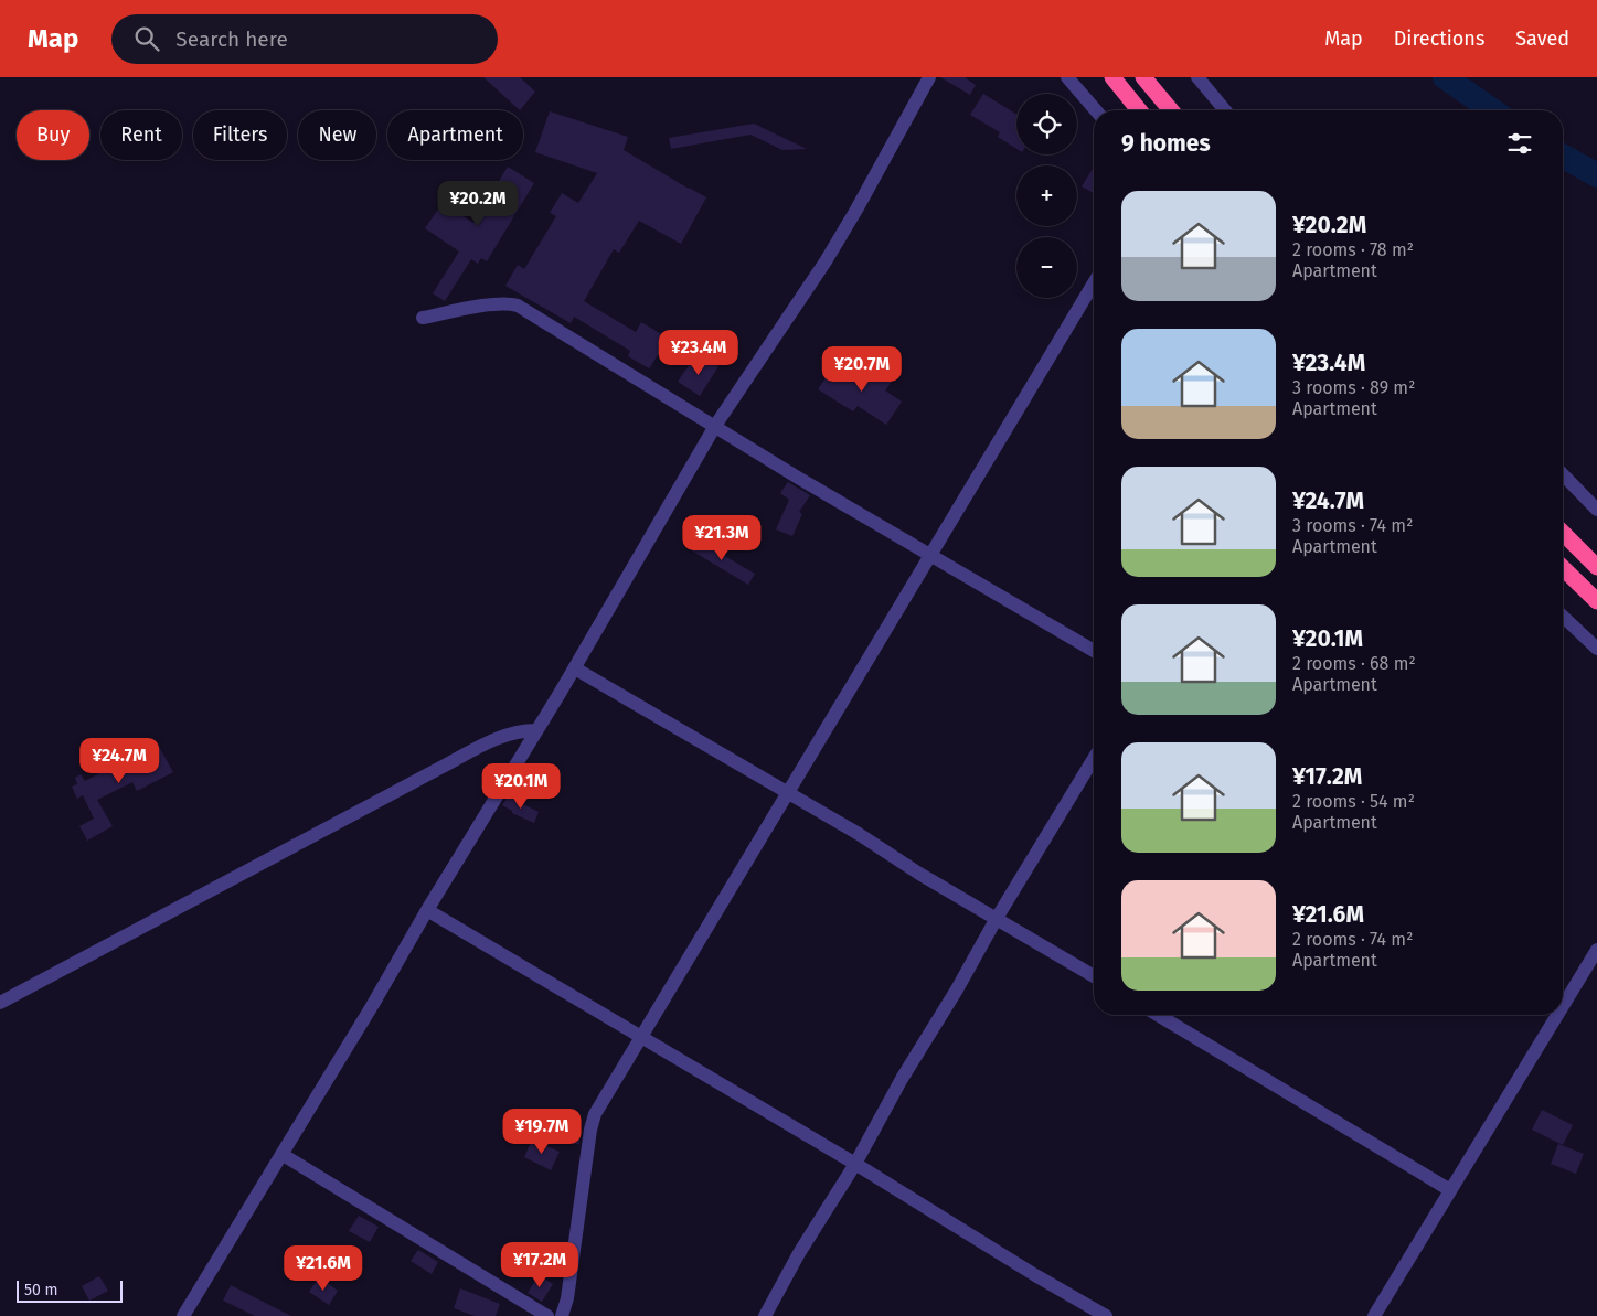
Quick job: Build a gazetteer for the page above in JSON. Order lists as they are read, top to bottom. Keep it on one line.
{"scale_bar":"50 m","page":{"header":"Map","search":"Search here","nav":["Map","Directions","Saved"],"map_buttons":["+","−"],"chip":["Buy","Rent","Filters","New","Apartment"],"heading":"9 homes","list":[{"name":"¥20.2M","note":"2 rooms · 78 m² · Apartment"},{"name":"¥23.4M","note":"3 rooms · 89 m² · Apartment"},{"name":"¥24.7M","note":"3 rooms · 74 m² · Apartment"},{"name":"¥20.1M","note":"2 rooms · 68 m² · Apartment"},{"name":"¥17.2M","note":"2 rooms · 54 m² · Apartment"},{"name":"¥21.6M","note":"2 rooms · 74 m² · Apartment"}],"price":["¥20.2M","¥23.4M","¥20.7M","¥21.3M","¥24.7M","¥20.1M","¥19.7M","¥17.2M","¥21.6M"],"scale":"50 m"}}
